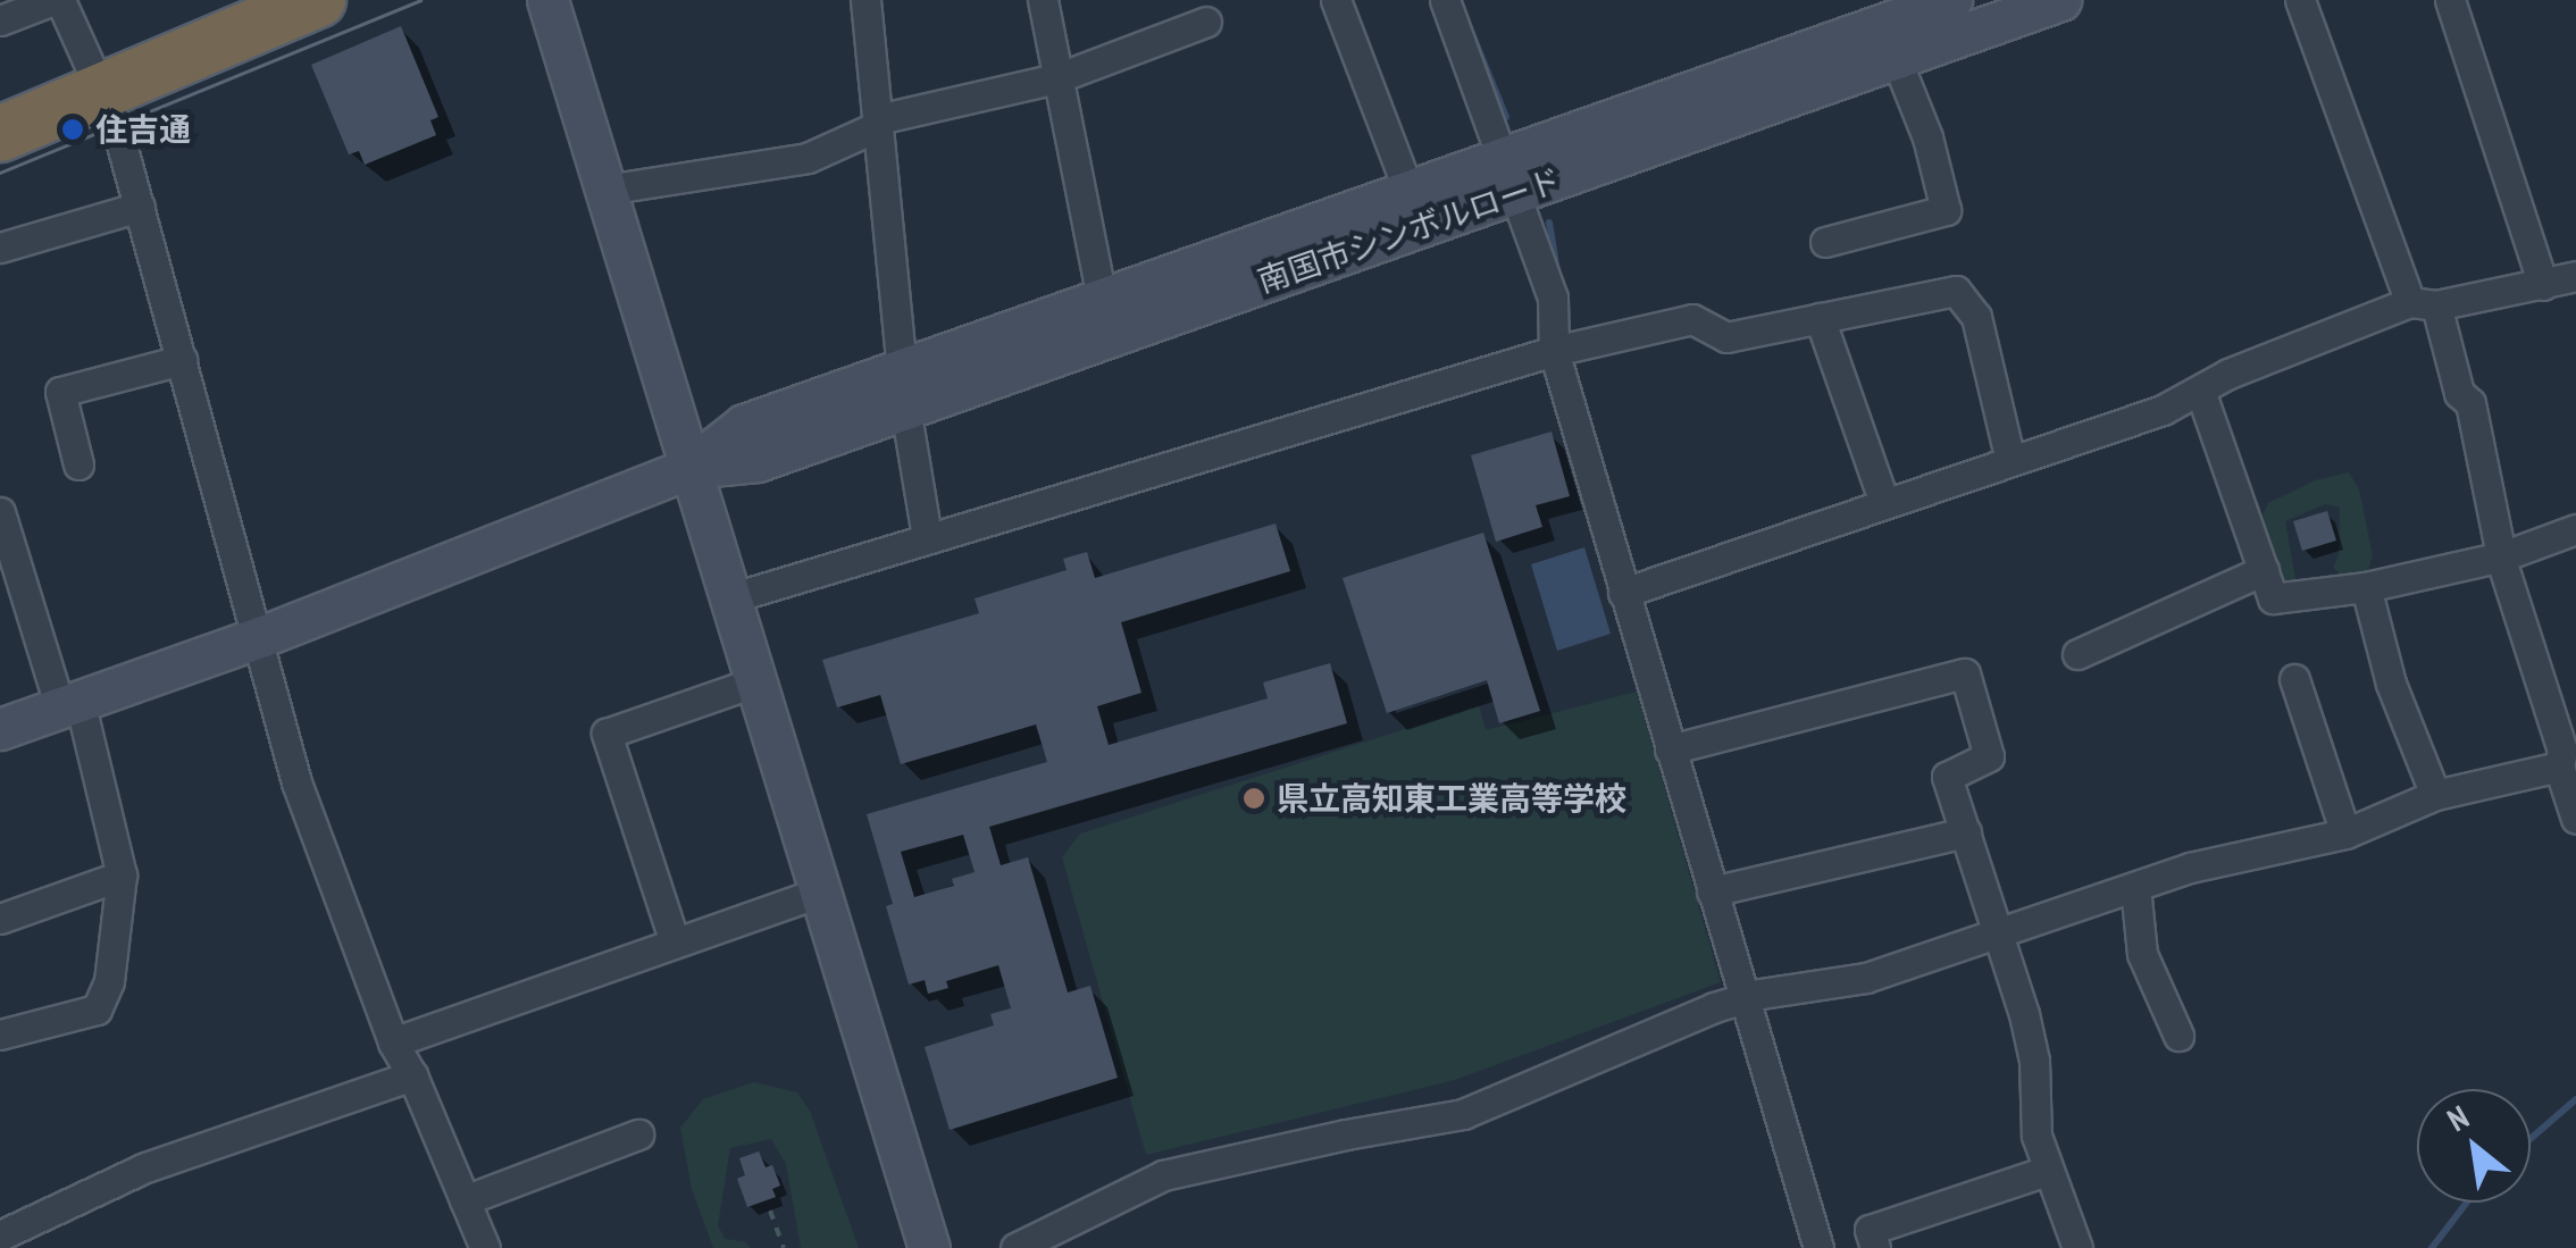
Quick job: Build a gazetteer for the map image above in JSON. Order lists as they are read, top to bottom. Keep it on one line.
{"streets":{"street":["南国市シンボルロード"]},"places":["住吉通","県立高知東工業高等学校"],"north":"top left"}
